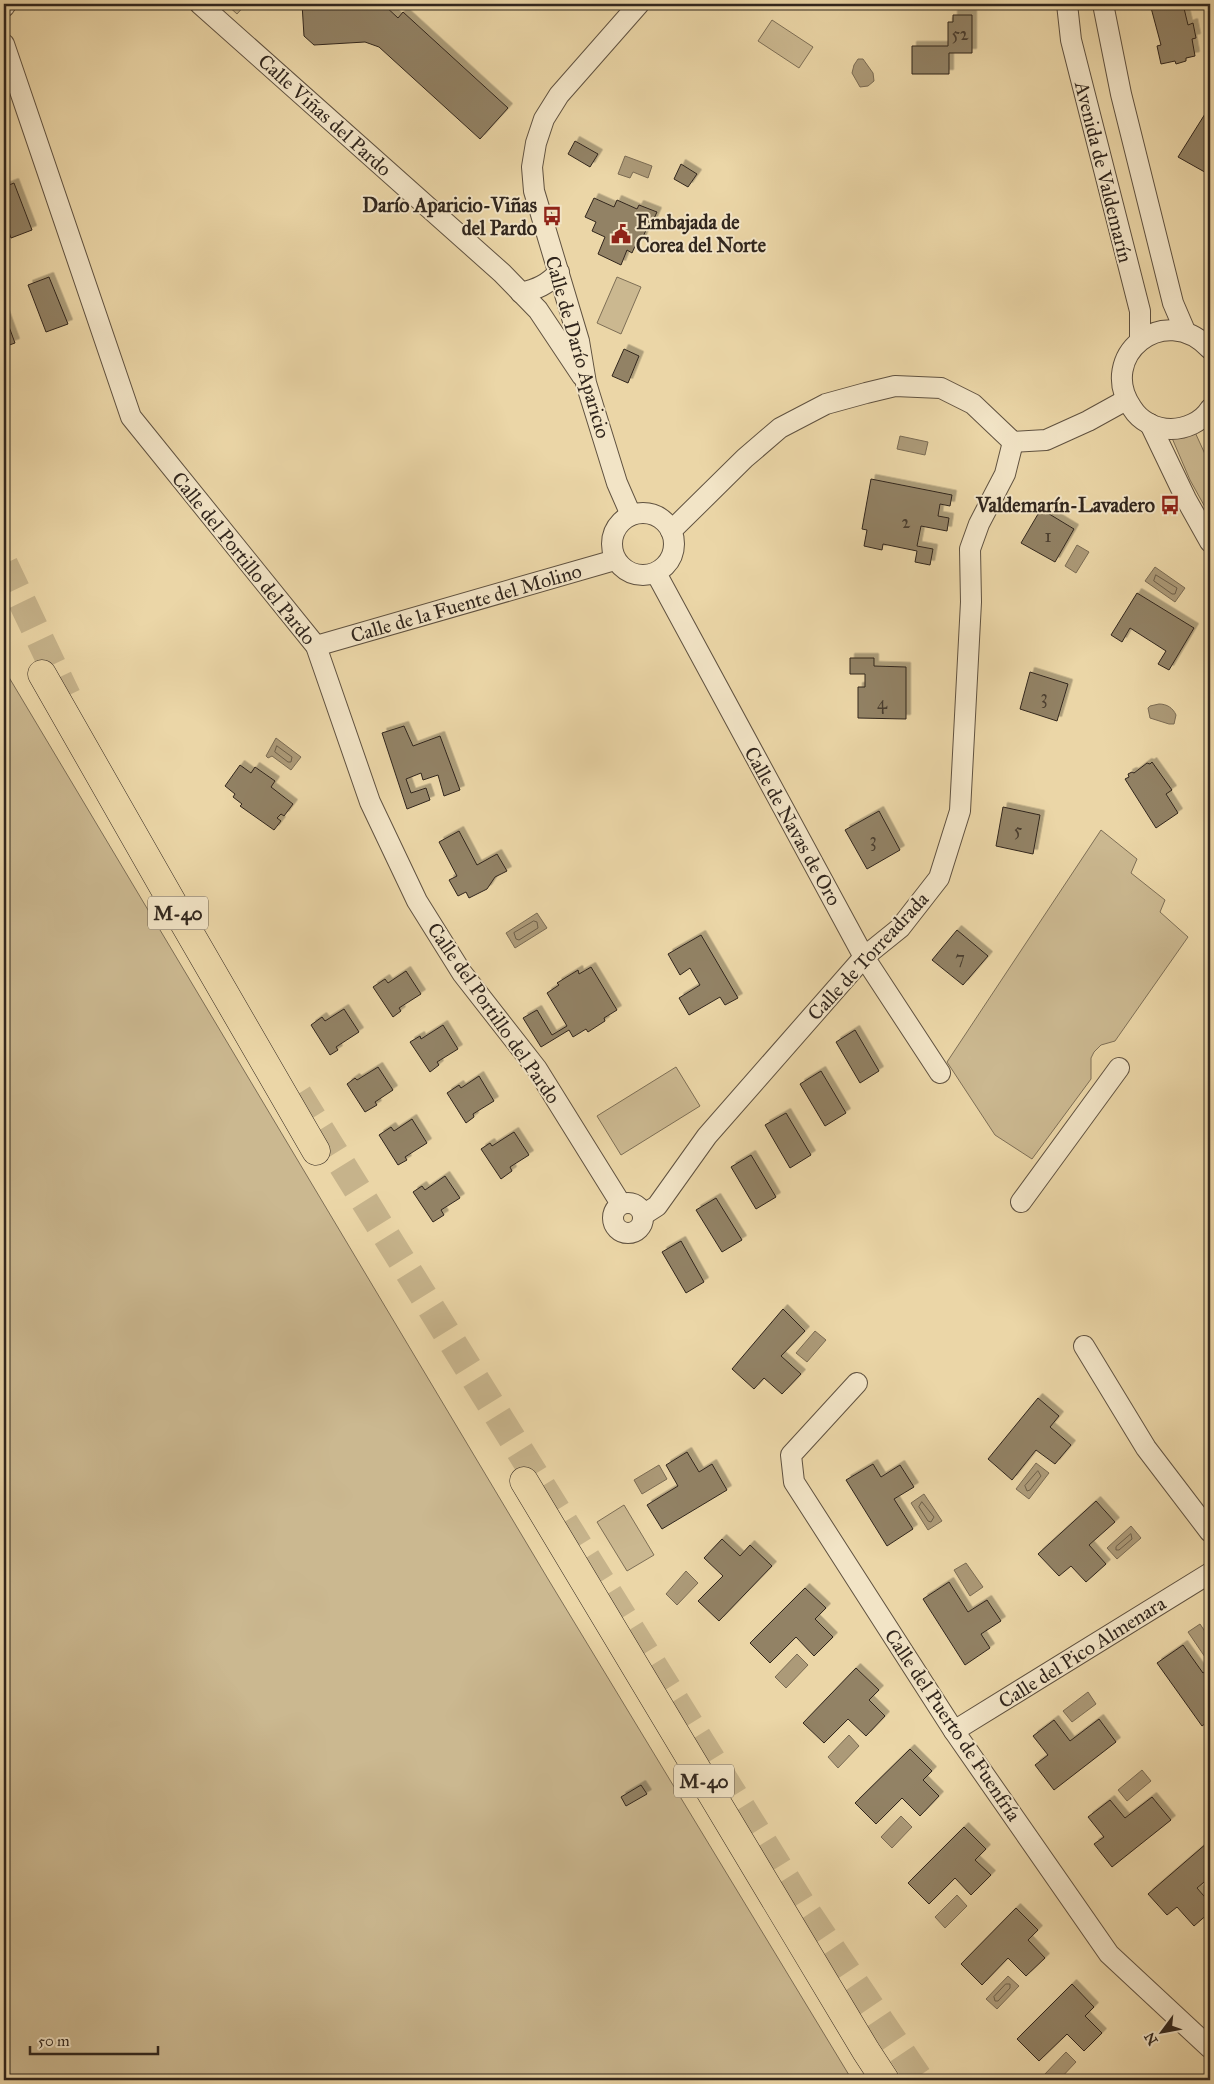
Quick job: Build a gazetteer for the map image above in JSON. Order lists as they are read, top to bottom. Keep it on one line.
{"streets":{"highway":["M-40"],"street":["Calle Viñas del Pardo","Avenida de Valdemarín","Calle de Darío Aparicio","Calle del Portillo del Pardo","Calle de la Fuente del Molino","Calle de Navas de Oro","Calle de Torreadrada","Calle del Pico Almenara","Calle del Puerto de Fuenfría"]},"crossings":[["Calle Viñas del Pardo","Calle de Darío Aparicio"],["Calle de Darío Aparicio","Calle de la Fuente del Molino"],["Calle de Darío Aparicio","Calle de Navas de Oro"],["Calle del Portillo del Pardo","Calle de la Fuente del Molino"],["Calle del Portillo del Pardo","Calle de Torreadrada"],["Calle de la Fuente del Molino","Calle de Navas de Oro"],["Calle de Navas de Oro","Calle de Torreadrada"],["Calle del Pico Almenara","Calle del Puerto de Fuenfría"]],"places":{"bus stop":["Darío Aparicio-Viñas del Pardo","Valdemarín-Lavadero"],"public building":["Embajada de Corea del Norte"]},"house_numbers":["52","2","1","3","4","5","3","7"],"scale_bar":"50 m","north":"bottom left"}
